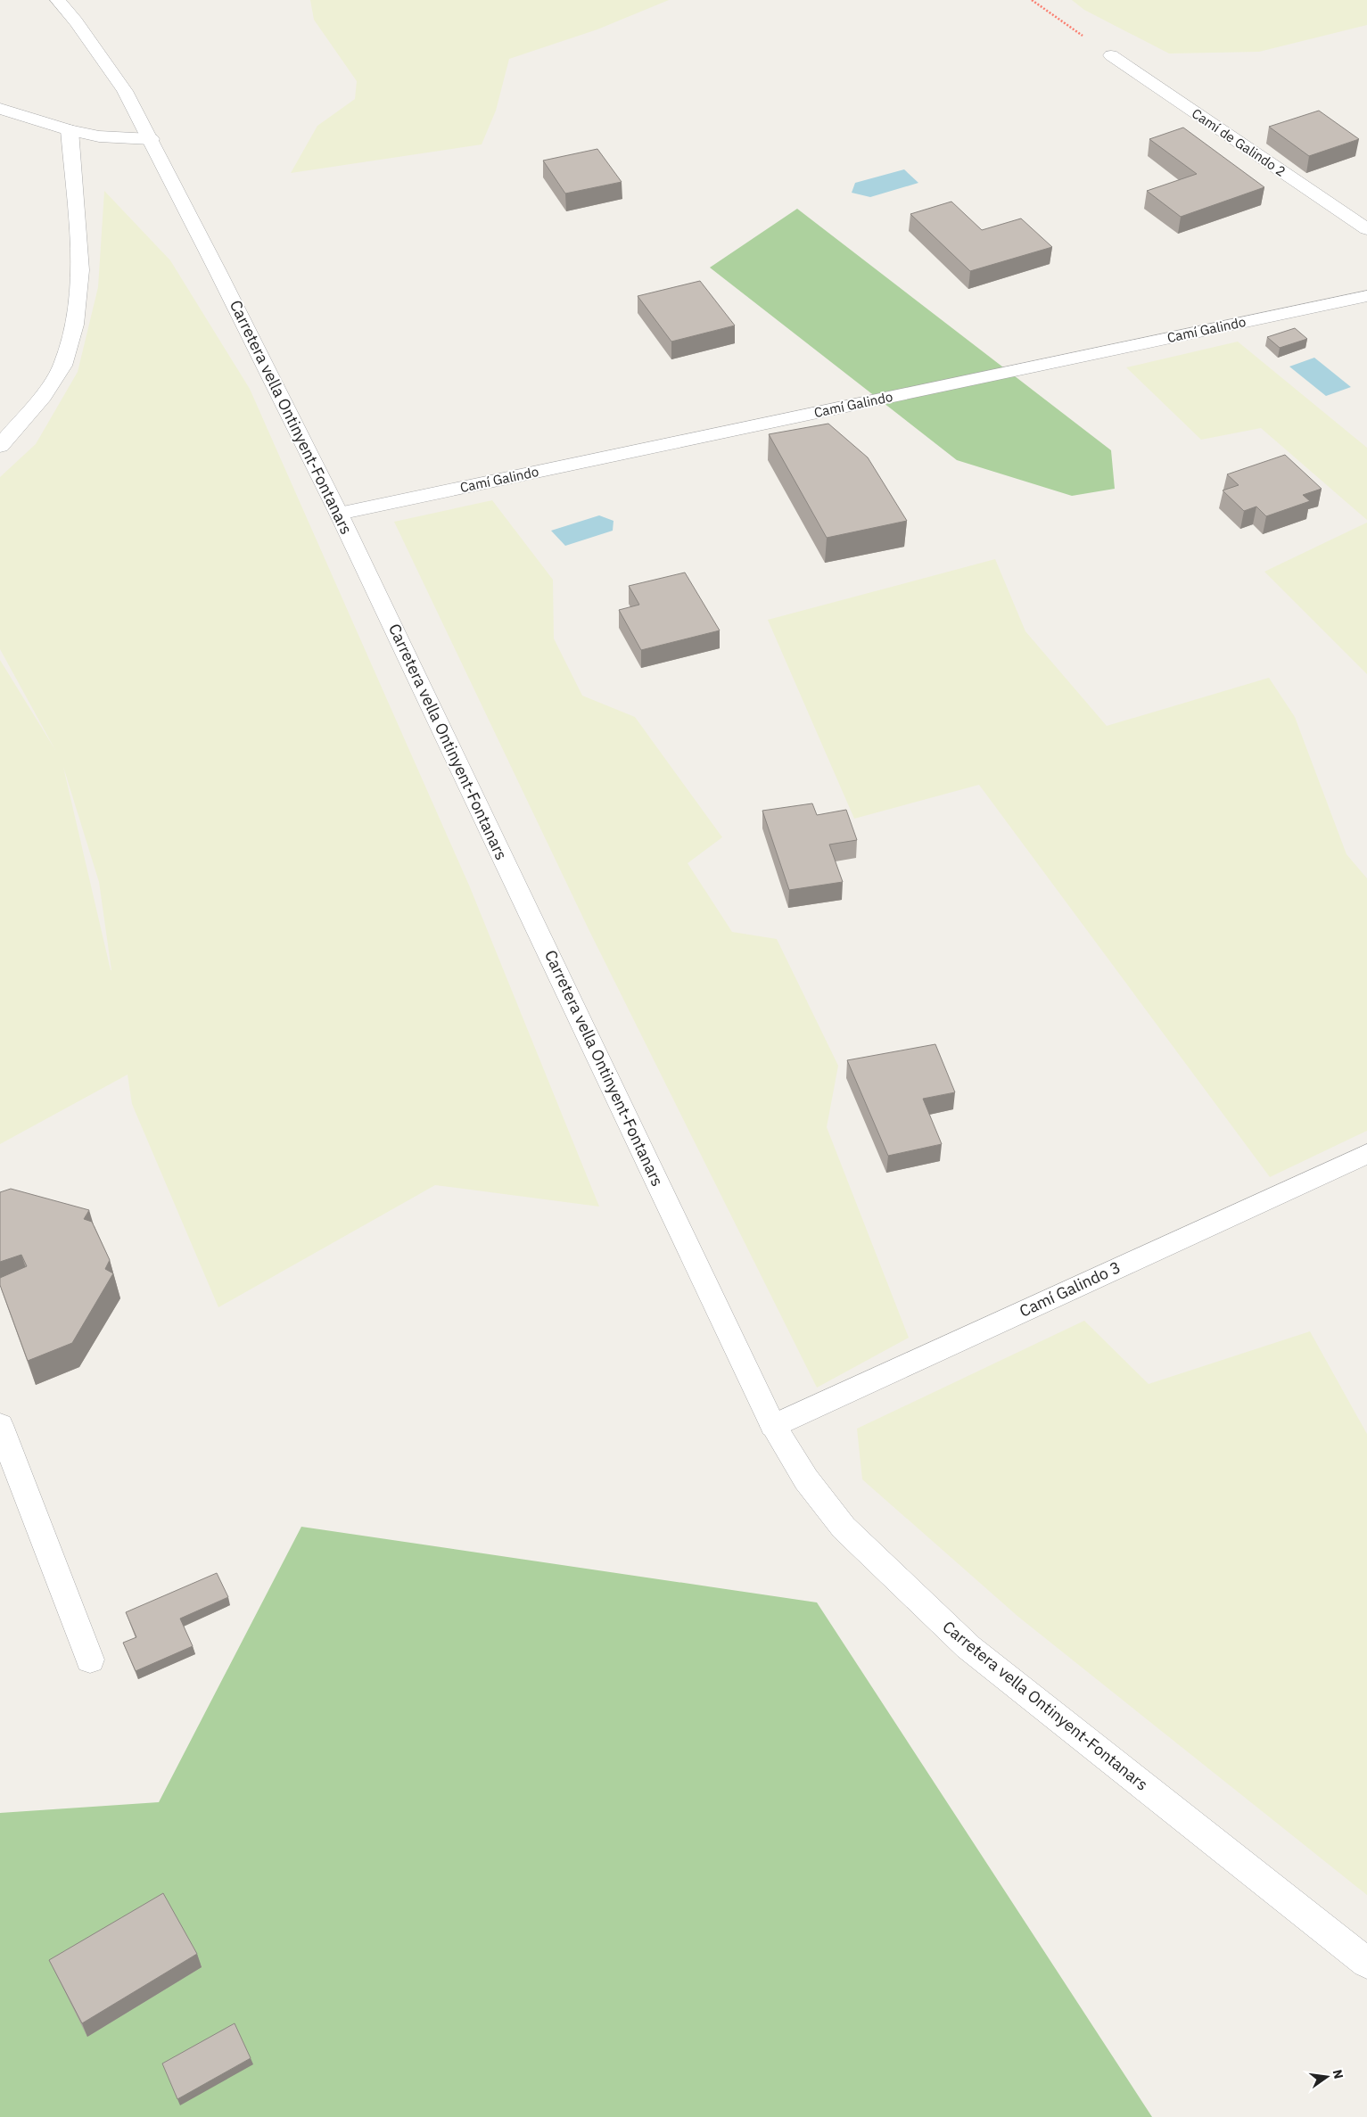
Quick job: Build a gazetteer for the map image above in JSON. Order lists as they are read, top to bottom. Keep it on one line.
{"streets":{"street":["Camí de Galindo 2","Camí Galindo","Carretera vella Ontinyent-Fontanars","Camí Galindo 3"]},"crossings":[["Camí Galindo","Carretera vella Ontinyent-Fontanars"],["Carretera vella Ontinyent-Fontanars","Camí Galindo 3"]],"north":"right"}
